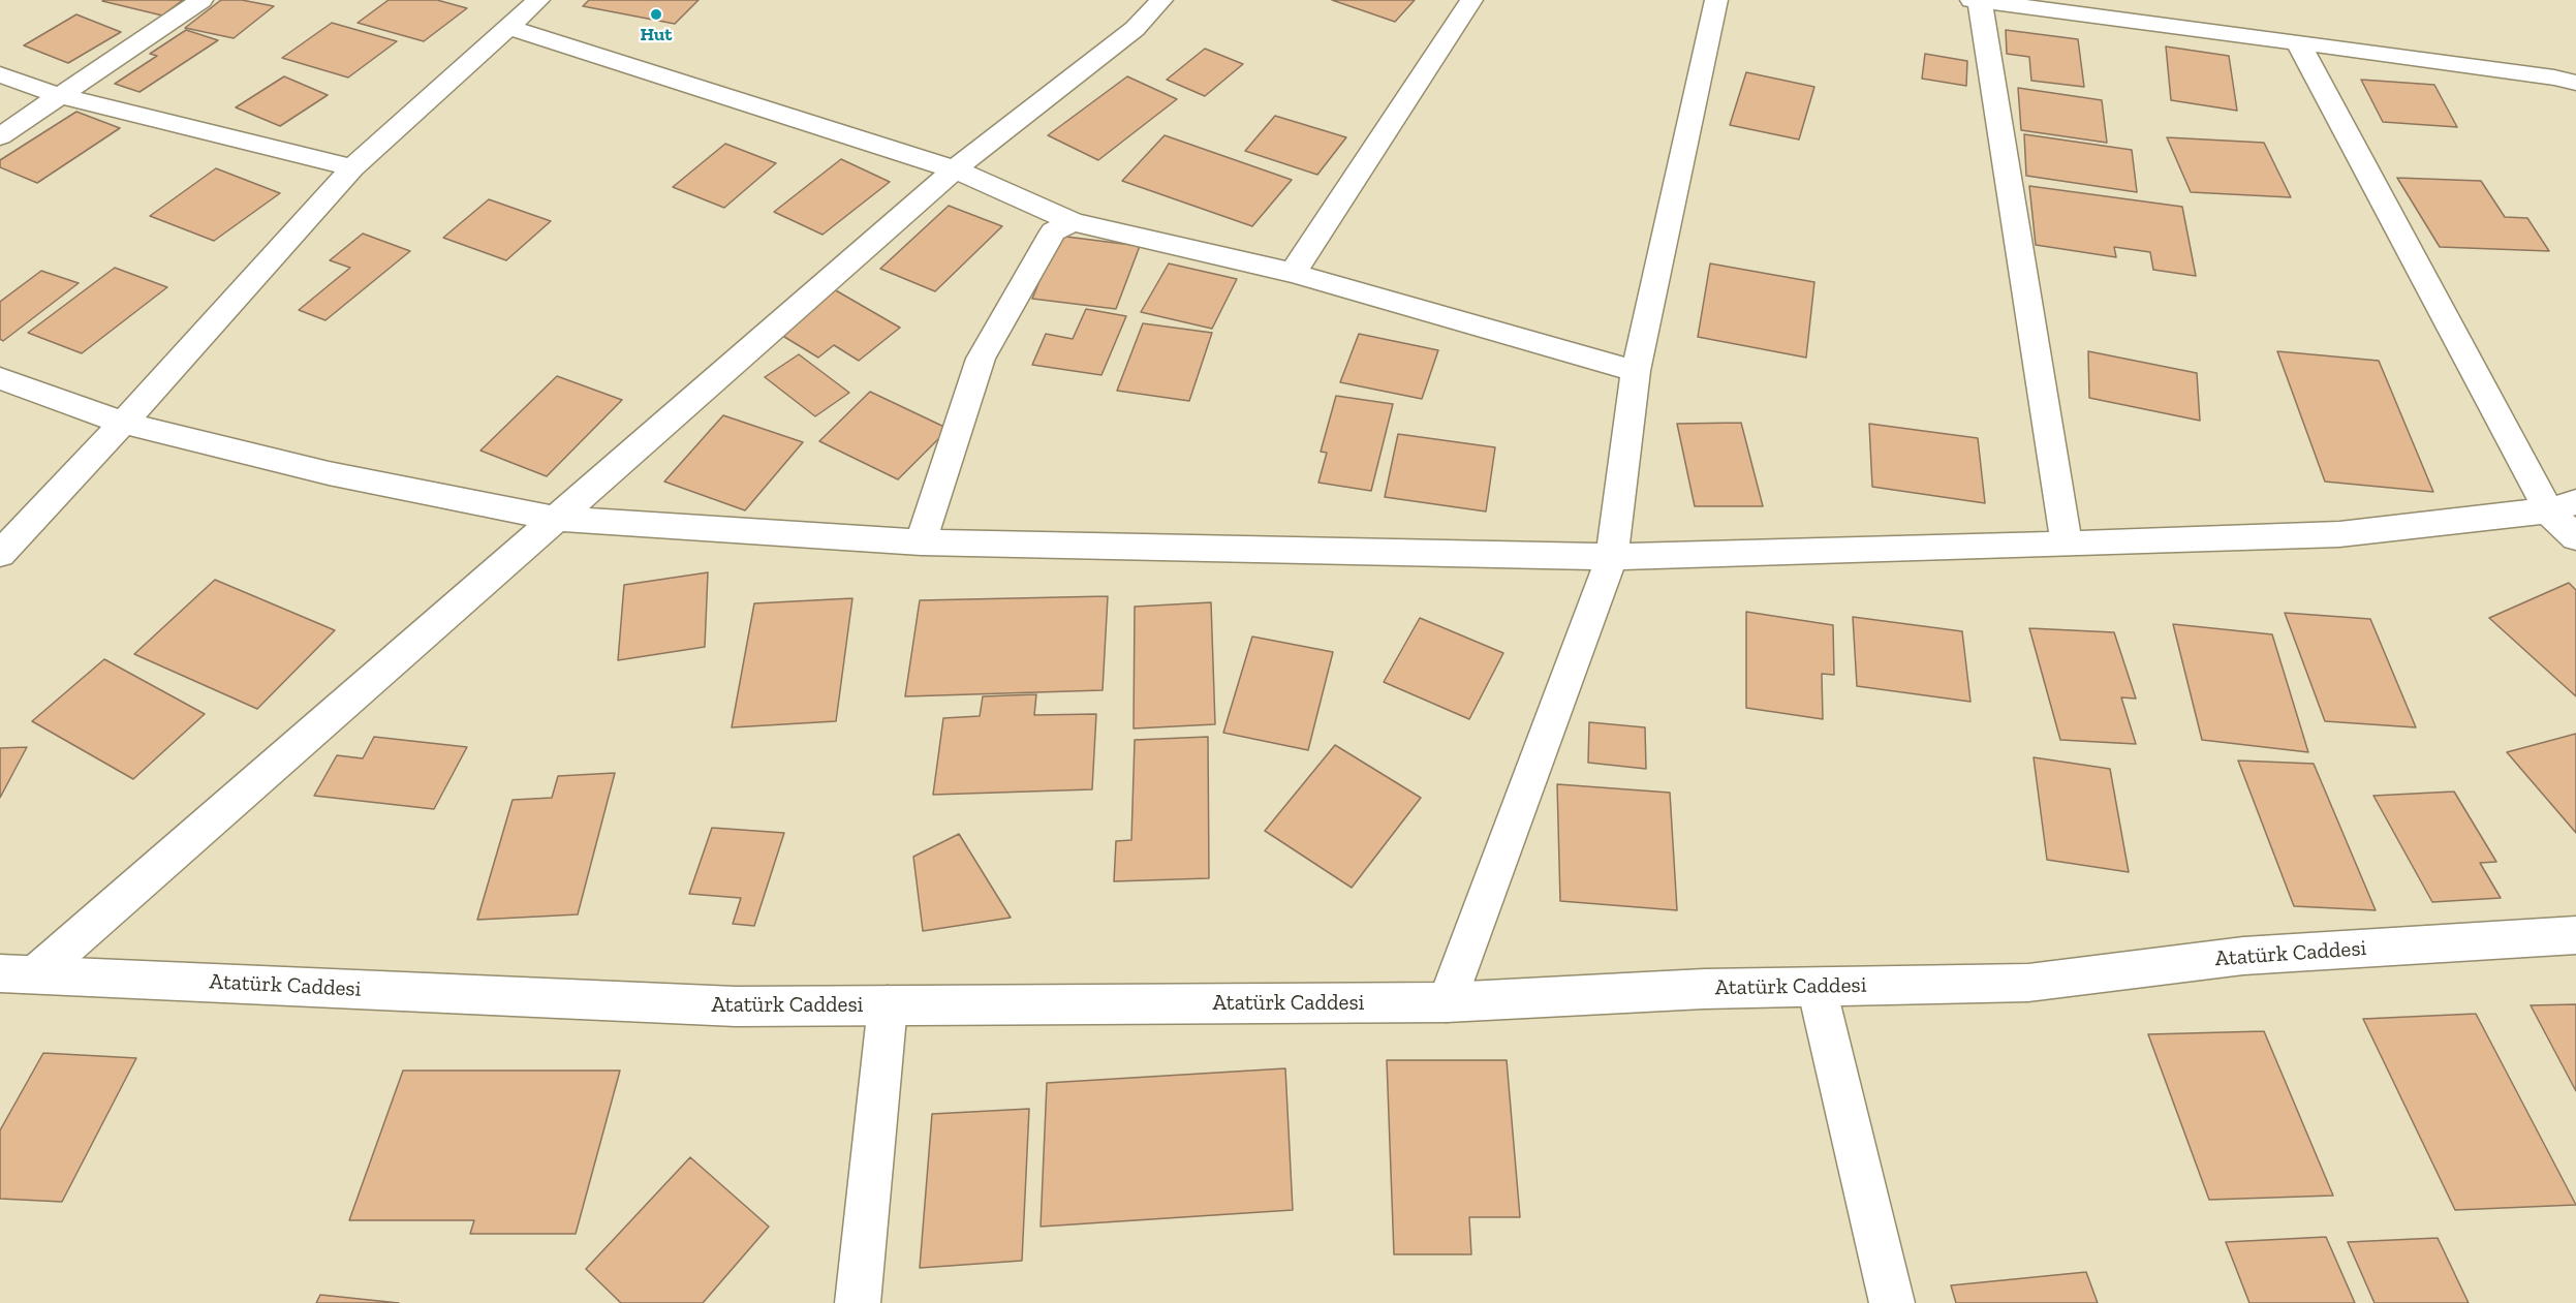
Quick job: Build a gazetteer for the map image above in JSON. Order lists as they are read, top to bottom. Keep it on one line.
{"streets":{"street":["Atatürk Caddesi"]},"places":["Hut"]}
